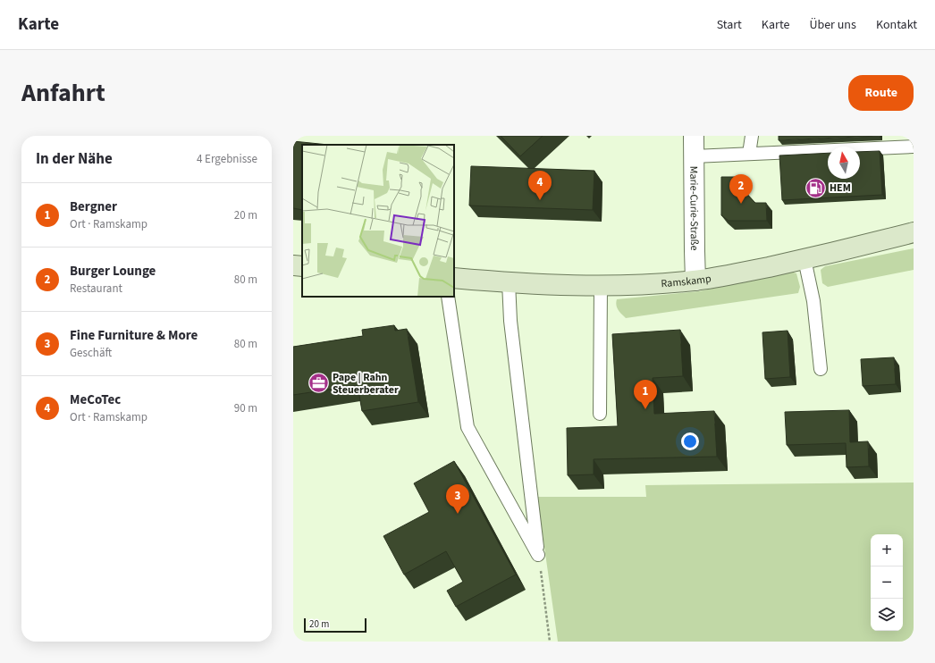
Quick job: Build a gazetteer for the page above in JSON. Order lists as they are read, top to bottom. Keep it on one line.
{"streets":{"street":["Marie-Curie-Straße","Ramskamp"]},"crossings":[["Marie-Curie-Straße","Ramskamp"]],"places":{"fuel station":["HEM"],"office":["Pape | Rahn Steuerberater"]},"scale_bar":"20 m","north":"top","page":{"header":"Karte","nav":["Start","Karte","Über uns","Kontakt"],"title":"Anfahrt","buttons":"Route","heading":["In der Nähe","4 Ergebnisse"],"pins":["4","2","1","3"],"list":[{"mark":"1","name":"Bergner","note":"Ort · Ramskamp","value":"20 m"},{"mark":"2","name":"Burger Lounge","note":"Restaurant","value":"80 m"},{"mark":"3","name":"Fine Furniture & More","note":"Geschäft","value":"80 m"},{"mark":"4","name":"MeCoTec","note":"Ort · Ramskamp","value":"90 m"}],"map_buttons":["+","−"],"scale":"20 m"}}
